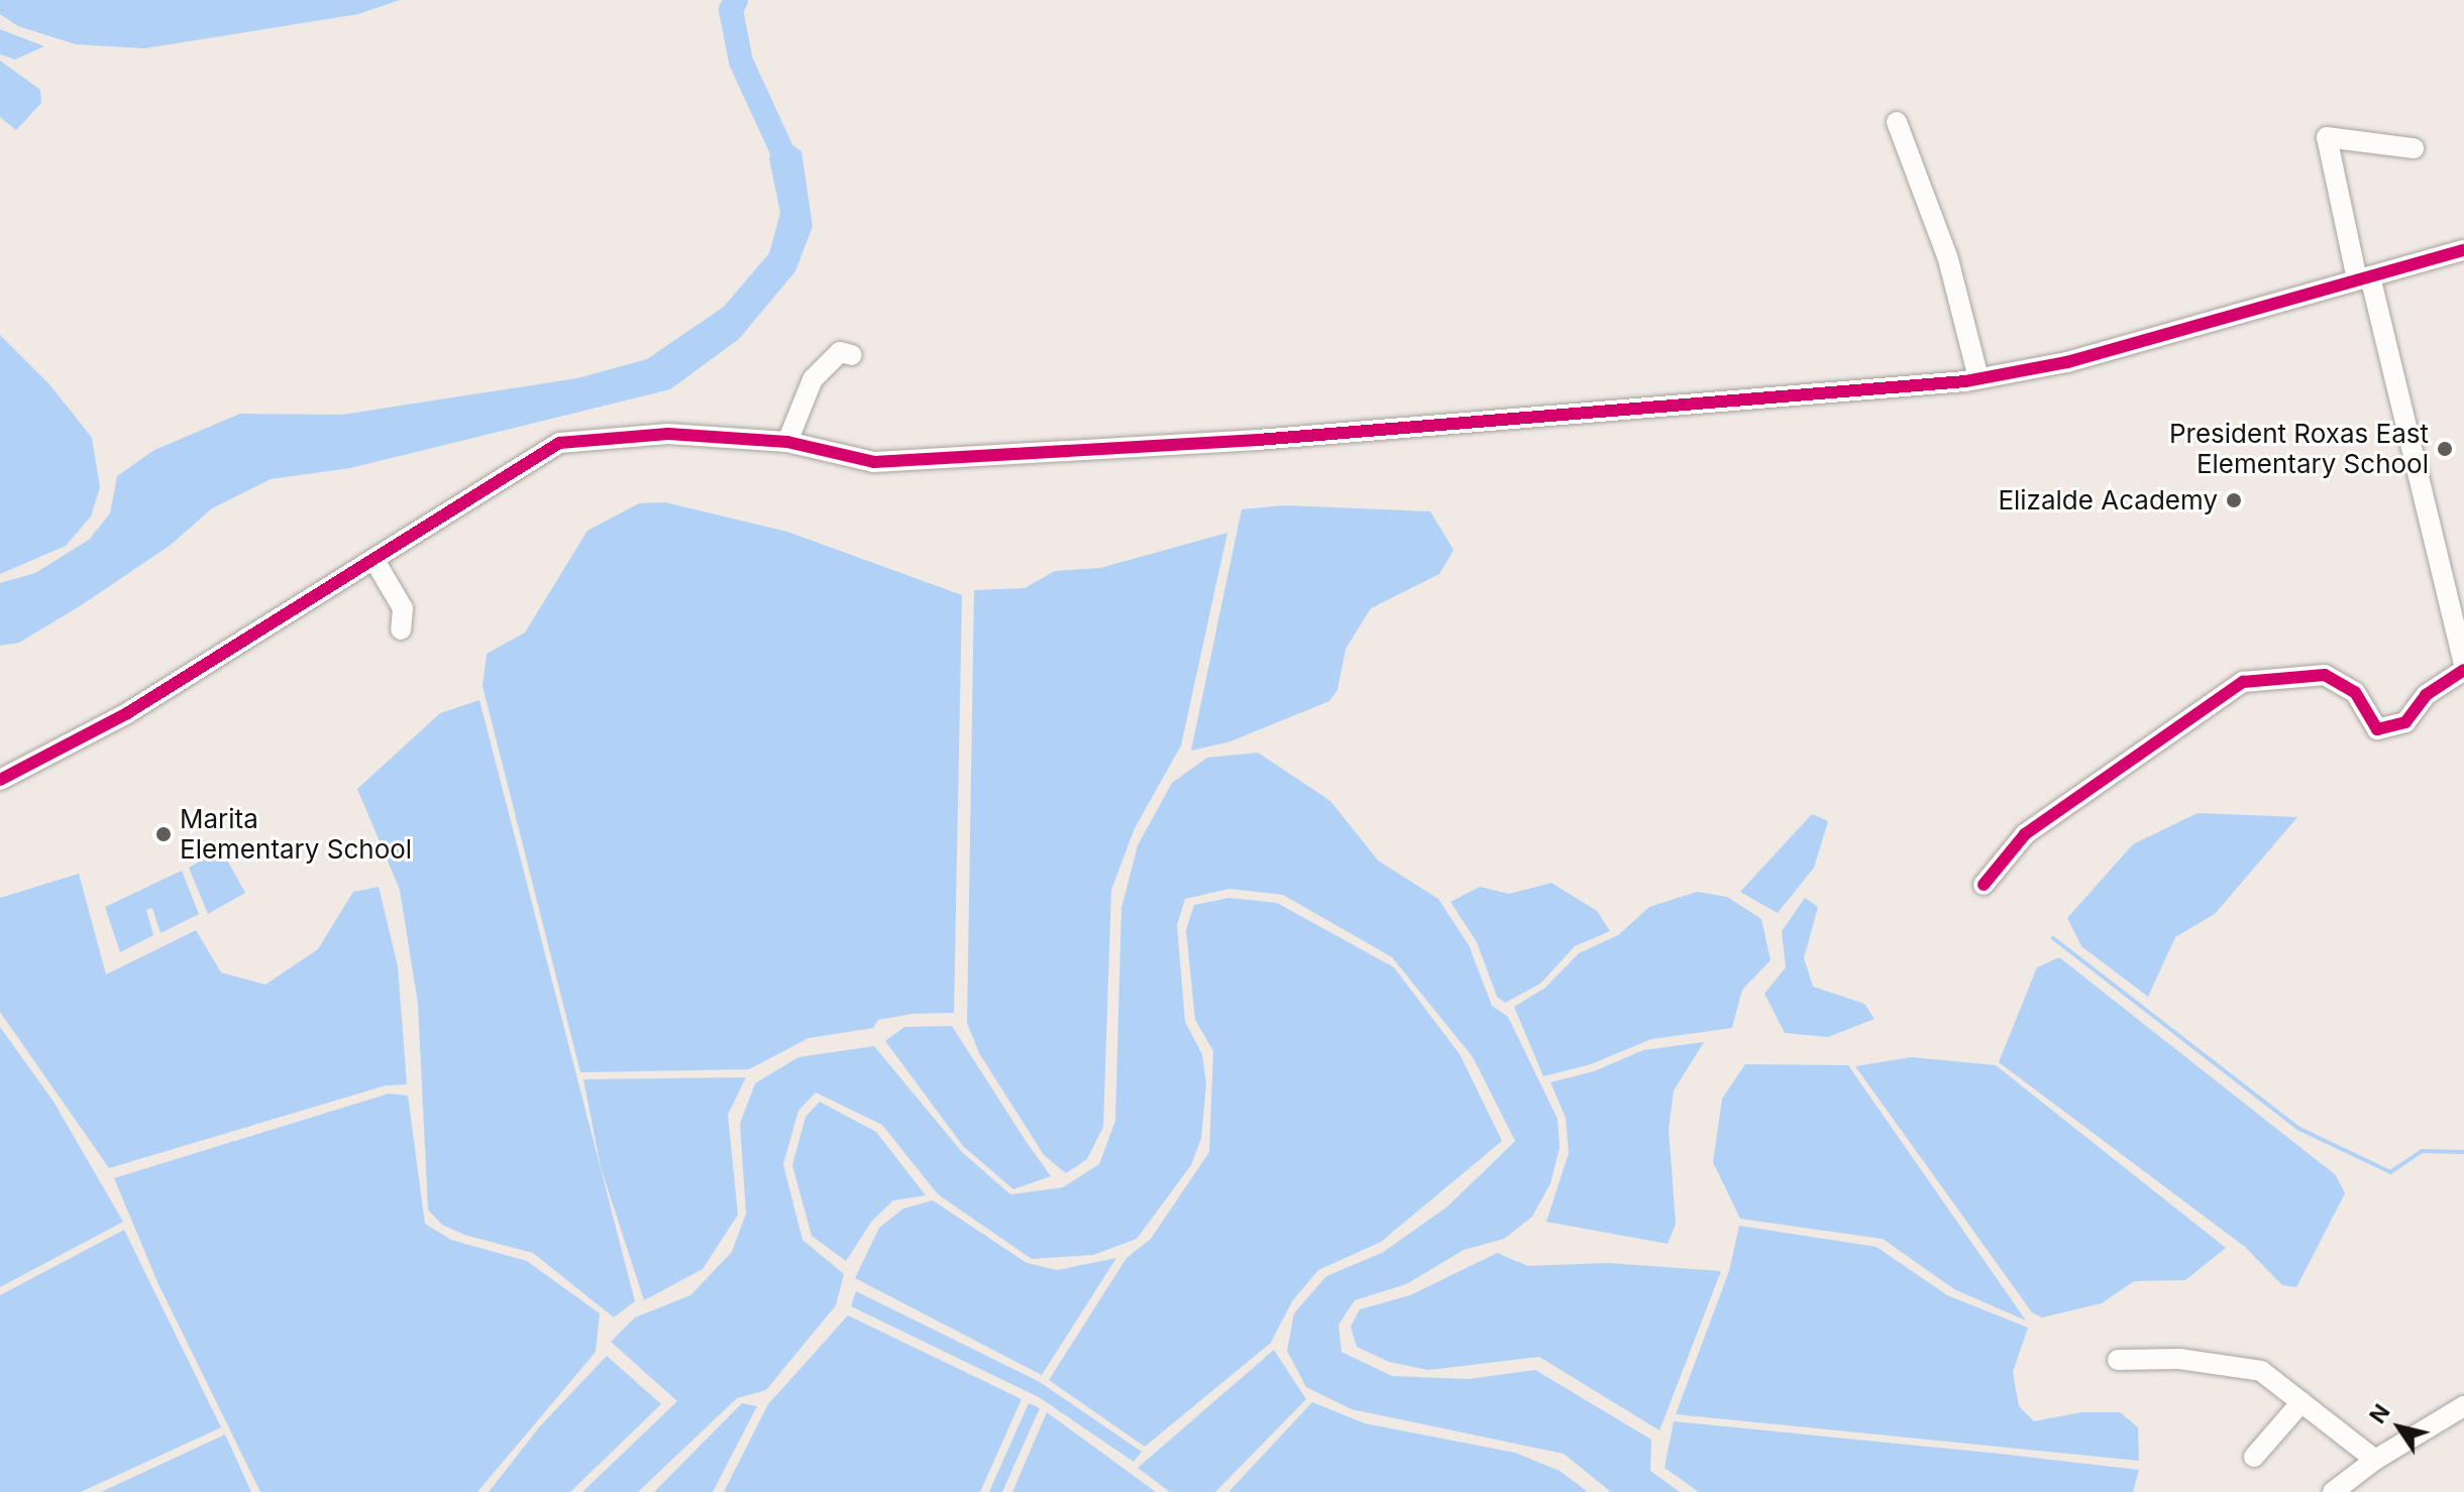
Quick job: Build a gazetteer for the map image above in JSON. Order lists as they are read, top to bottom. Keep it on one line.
{"places":["President Roxas East Elementary School","Elizalde Academy","Marita Elementary School"],"north":"top left"}
